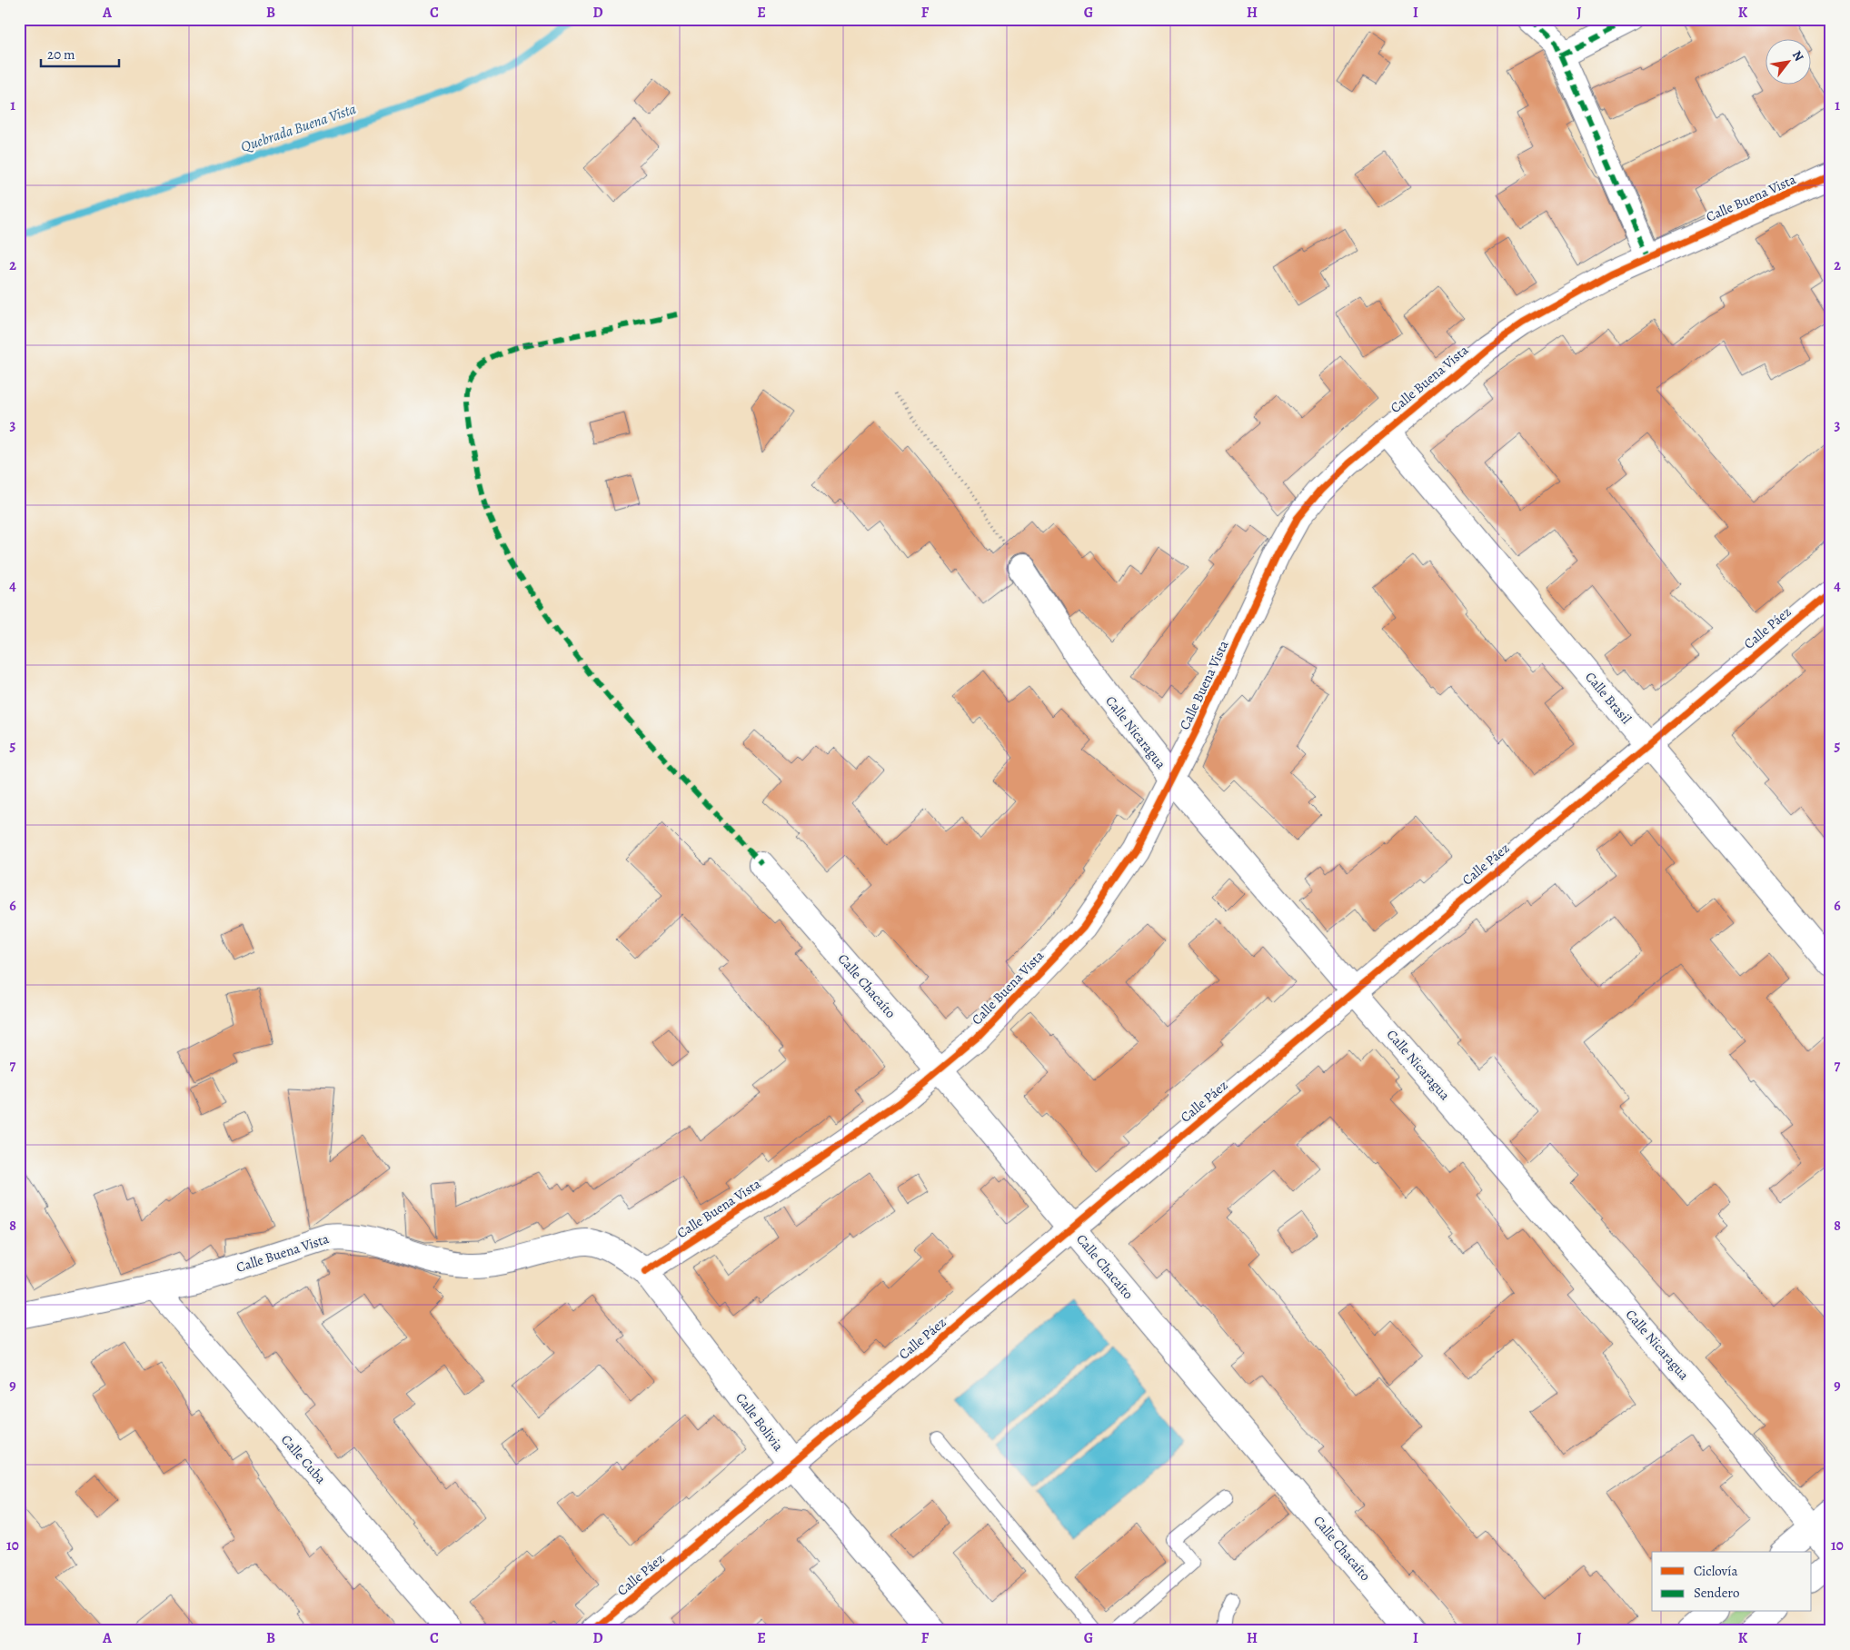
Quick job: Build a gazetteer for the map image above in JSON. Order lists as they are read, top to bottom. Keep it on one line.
{"streets":{"street":["Calle Buena Vista","Calle Páez","Calle Brasil","Calle Nicaragua","Calle Chacaíto","Calle Bolivia","Calle Cuba"]},"crossings":[["Calle Buena Vista","Calle Brasil"],["Calle Buena Vista","Calle Nicaragua"],["Calle Buena Vista","Calle Chacaíto"],["Calle Buena Vista","Calle Bolivia"],["Calle Buena Vista","Calle Cuba"],["Calle Páez","Calle Brasil"],["Calle Páez","Calle Nicaragua"],["Calle Páez","Calle Chacaíto"],["Calle Páez","Calle Bolivia"]],"water":["Quebrada Buena Vista"],"legend":["Ciclovía","Sendero"],"scale_bar":"20 m","north":"top right","grid":{"columns":["A","B","C","D","E","F","G","H","I","J","K"],"rows":["1","2","3","4","5","6","7","8","9","10"]}}
